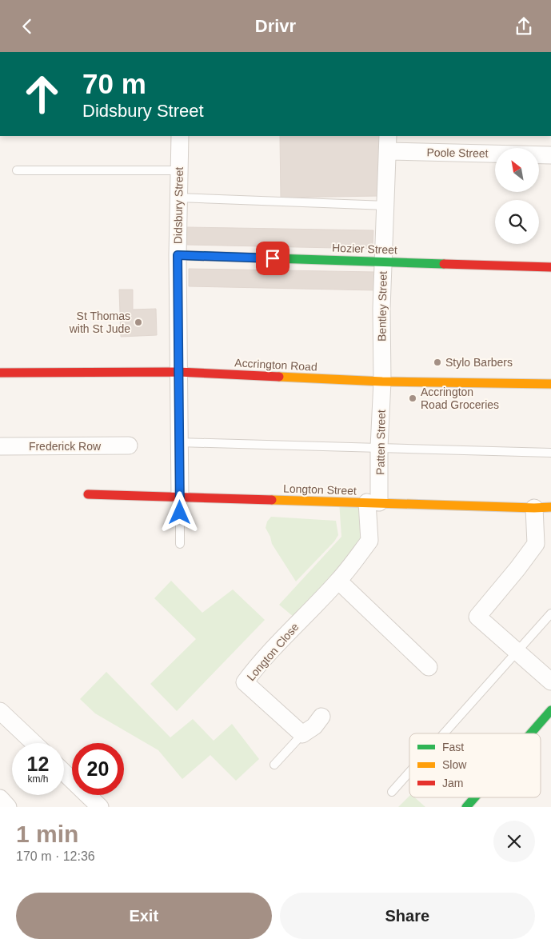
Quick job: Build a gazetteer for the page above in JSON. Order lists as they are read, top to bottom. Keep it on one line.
{"streets":{"street":["Poole Street","Didsbury Street","Hozier Street","Bentley Street","Accrington Road","Patten Street","Frederick Row","Longton Street","Longton Close"]},"crossings":[["Poole Street","Bentley Street"],["Didsbury Street","Hozier Street"],["Didsbury Street","Accrington Road"],["Didsbury Street","Longton Street"],["Hozier Street","Bentley Street"],["Bentley Street","Accrington Road"],["Bentley Street","Patten Street"],["Accrington Road","Patten Street"],["Patten Street","Longton Street"],["Patten Street","Longton Close"],["Longton Street","Longton Close"]],"places":["St Thomas with St Jude","Stylo Barbers","Accrington Road Groceries"],"legend":["Fast","Slow","Jam"],"north":"top left","page":{"header":"Drivr","turn":["70 m","Didsbury Street"],"speed":"12 km/h","limit":"20","heading":["1 min","170 m · 12:36"],"buttons":["Exit","Share"]}}
